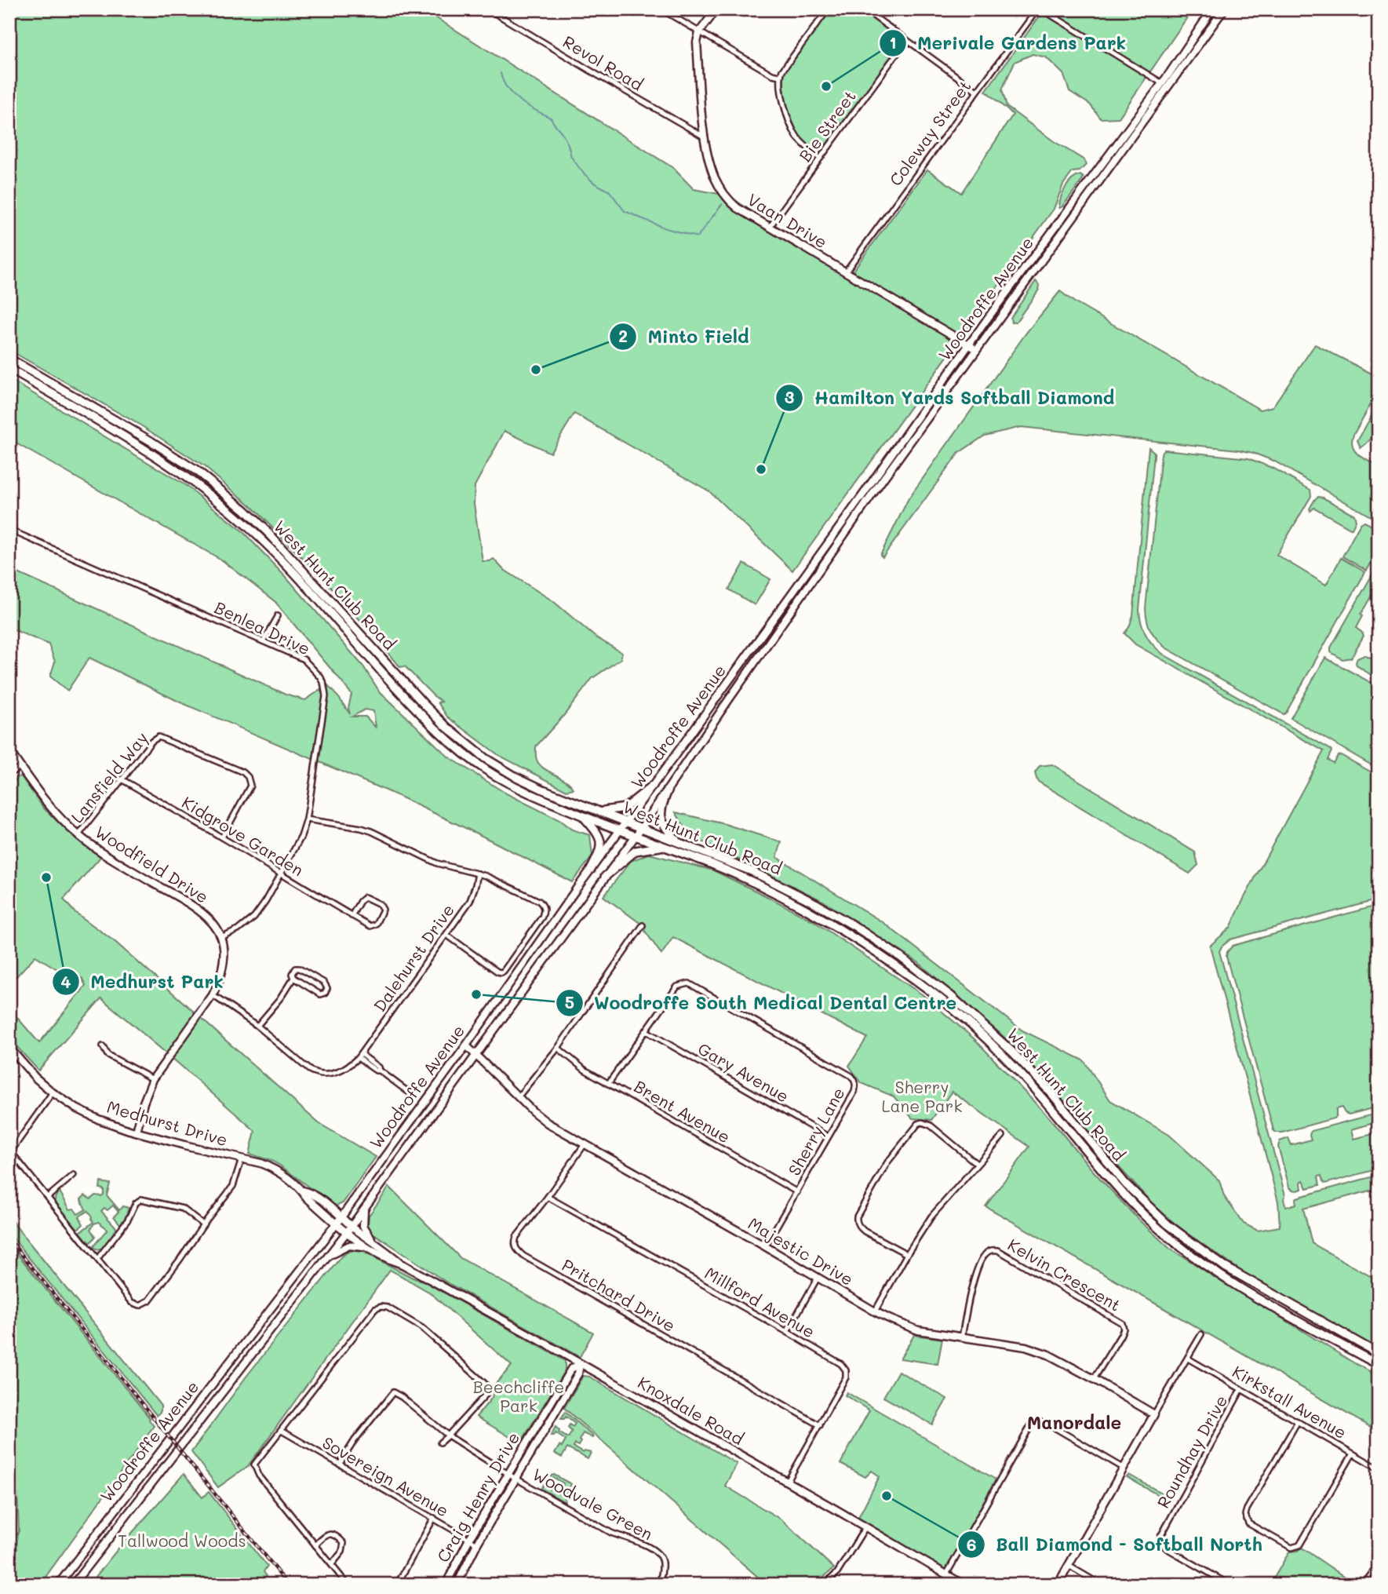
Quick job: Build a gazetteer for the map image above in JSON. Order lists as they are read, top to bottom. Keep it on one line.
{"streets":{"main road":["Vaan Drive","Woodroffe Avenue","West Hunt Club Road","Woodfield Drive","Medhurst Drive","Majestic Drive","Knoxdale Road","Craig Henry Drive"],"street":["Revol Road","Bie Street","Coleway Street","Benlea Drive","Lansfield Way","Kidgrove Garden","Dalehurst Drive","Gary Avenue","Brent Avenue","Sherry Lane","Kelvin Crescent","Pritchard Drive","Millford Avenue","Kirkstall Avenue","Roundhay Drive","Sovereign Avenue","Woodvale Green"]},"crossings":[["Revol Road","Vaan Drive"],["Bie Street","Vaan Drive"],["Coleway Street","Vaan Drive"],["Vaan Drive","Woodroffe Avenue"],["Woodroffe Avenue","West Hunt Club Road"],["Woodroffe Avenue","Medhurst Drive"],["Woodroffe Avenue","Majestic Drive"],["Woodroffe Avenue","Knoxdale Road"],["Benlea Drive","Kidgrove Garden"],["Benlea Drive","Woodfield Drive"],["Lansfield Way","Kidgrove Garden"],["Lansfield Way","Woodfield Drive"],["Gary Avenue","Sherry Lane"],["Brent Avenue","Sherry Lane"],["Medhurst Drive","Knoxdale Road"],["Sherry Lane","Majestic Drive"],["Majestic Drive","Kelvin Crescent"],["Majestic Drive","Pritchard Drive"],["Pritchard Drive","Millford Avenue"],["Millford Avenue","Knoxdale Road"],["Kirkstall Avenue","Roundhay Drive"],["Knoxdale Road","Craig Henry Drive"],["Sovereign Avenue","Craig Henry Drive"],["Sovereign Avenue","Woodvale Green"],["Craig Henry Drive","Woodvale Green"]],"districts":["Manordale"],"parks":["Sherry Lane Park","Beechcliffe Park","Tallwood Woods"],"places":["Merivale Gardens Park","Minto Field","Hamilton Yards Softball Diamond","Medhurst Park","Woodroffe South Medical Dental Centre","Ball Diamond - Softball North"]}
